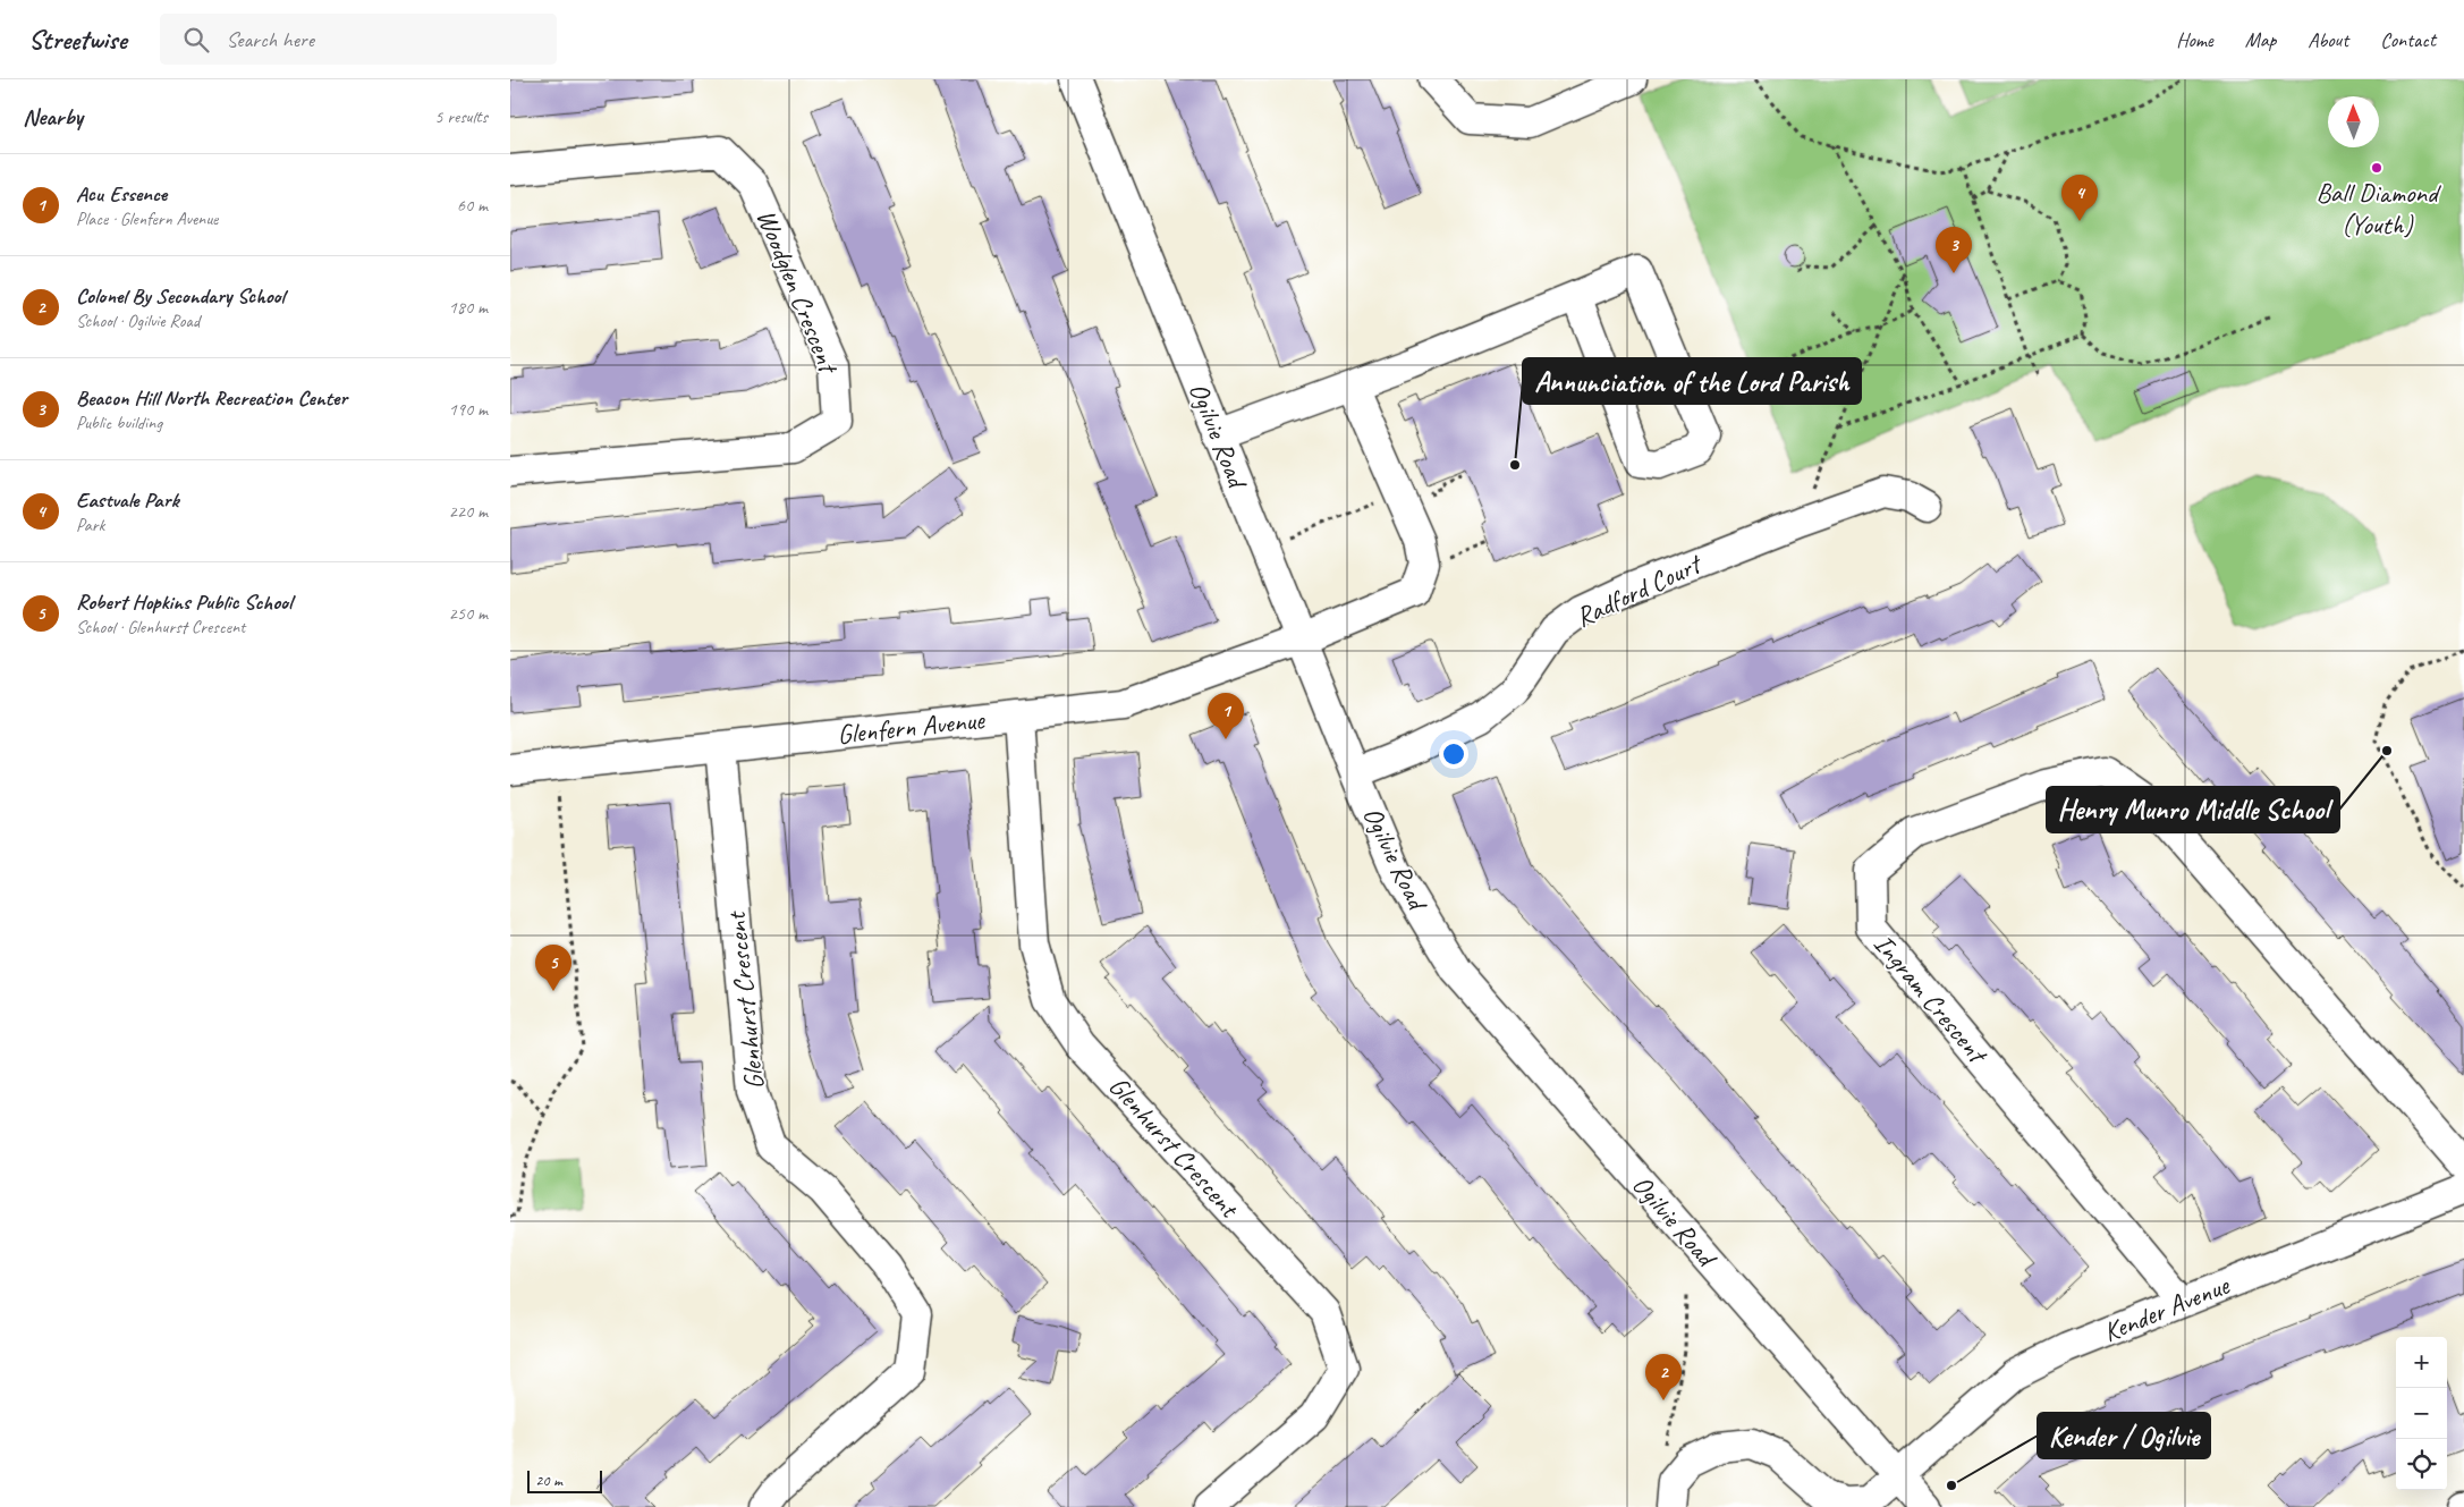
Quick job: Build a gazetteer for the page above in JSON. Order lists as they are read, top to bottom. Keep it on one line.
{"streets":{"street":["Woodglen Crescent","Ogilvie Road","Radford Court","Glenfern Avenue","Ingram Crescent","Glenhurst Crescent","Kender Avenue"]},"crossings":[["Ogilvie Road","Radford Court"],["Ogilvie Road","Glenfern Avenue"],["Ogilvie Road","Kender Avenue"],["Glenfern Avenue","Glenhurst Crescent"],["Ingram Crescent","Kender Avenue"]],"places":["Ball Diamond (Youth)","Annunciation of the Lord Parish","Henry Munro Middle School","Kender / Ogilvie"],"scale_bar":"20 m","north":"top","page":{"header":"Streetwise","search":"Search here","nav":["Home","Map","About","Contact"],"heading":["Nearby","5 results"],"list":[{"mark":"1","name":"Acu Essence","note":"Place · Glenfern Avenue","value":"60 m"},{"mark":"2","name":"Colonel By Secondary School","note":"School · Ogilvie Road","value":"180 m"},{"mark":"3","name":"Beacon Hill North Recreation Center","note":"Public building","value":"190 m"},{"mark":"4","name":"Eastvale Park","note":"Park","value":"220 m"},{"mark":"5","name":"Robert Hopkins Public School","note":"School · Glenhurst Crescent","value":"250 m"}],"pins":["4","3","1","5","2"],"map_buttons":["+","−"],"scale":"20 m"}}
